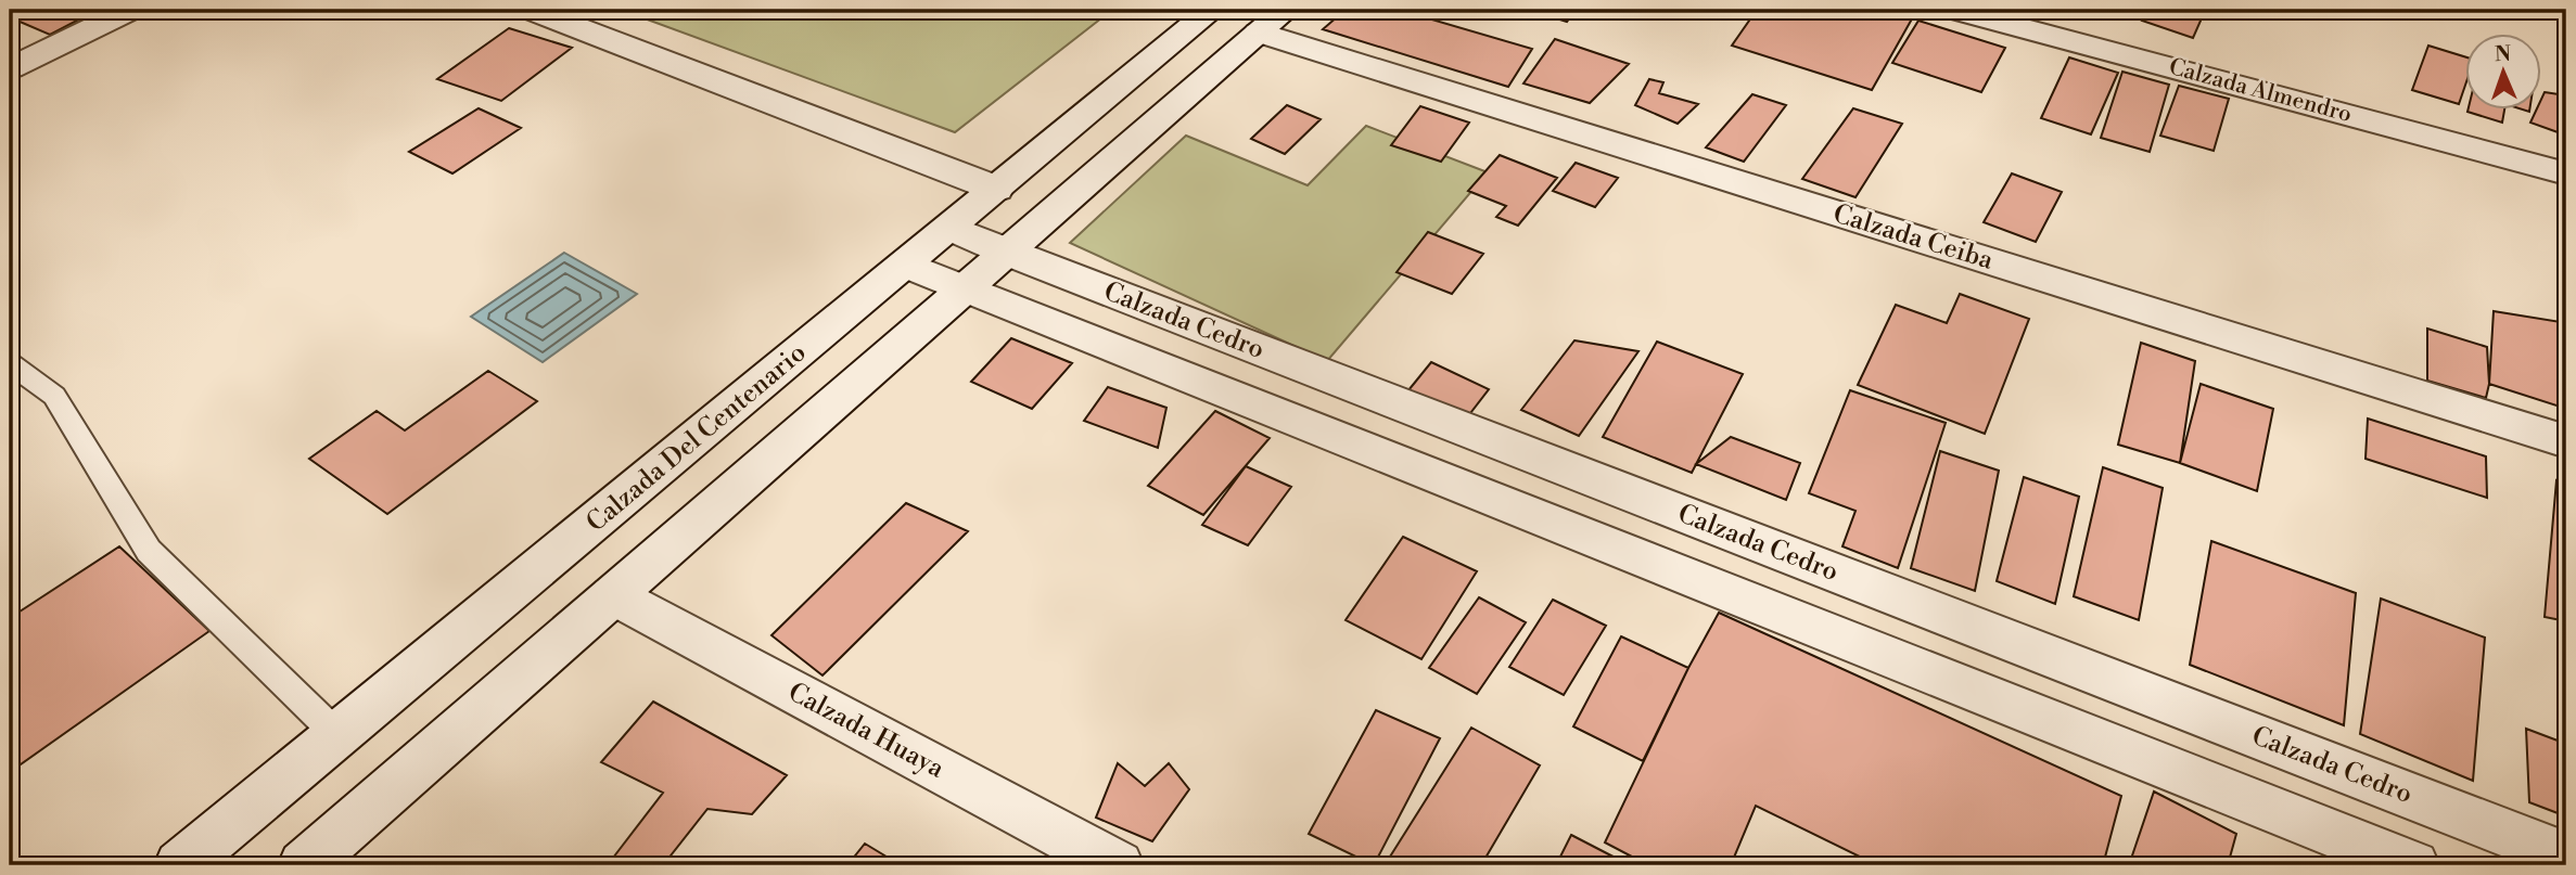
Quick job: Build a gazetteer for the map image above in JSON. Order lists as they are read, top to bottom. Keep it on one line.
{"streets":{"street":["Calzada Almendro","Calzada Ceiba","Calzada Cedro","Calzada Del Centenario","Calzada Huaya"]},"crossings":[["Calzada Cedro","Calzada Del Centenario"]],"north":"top"}
